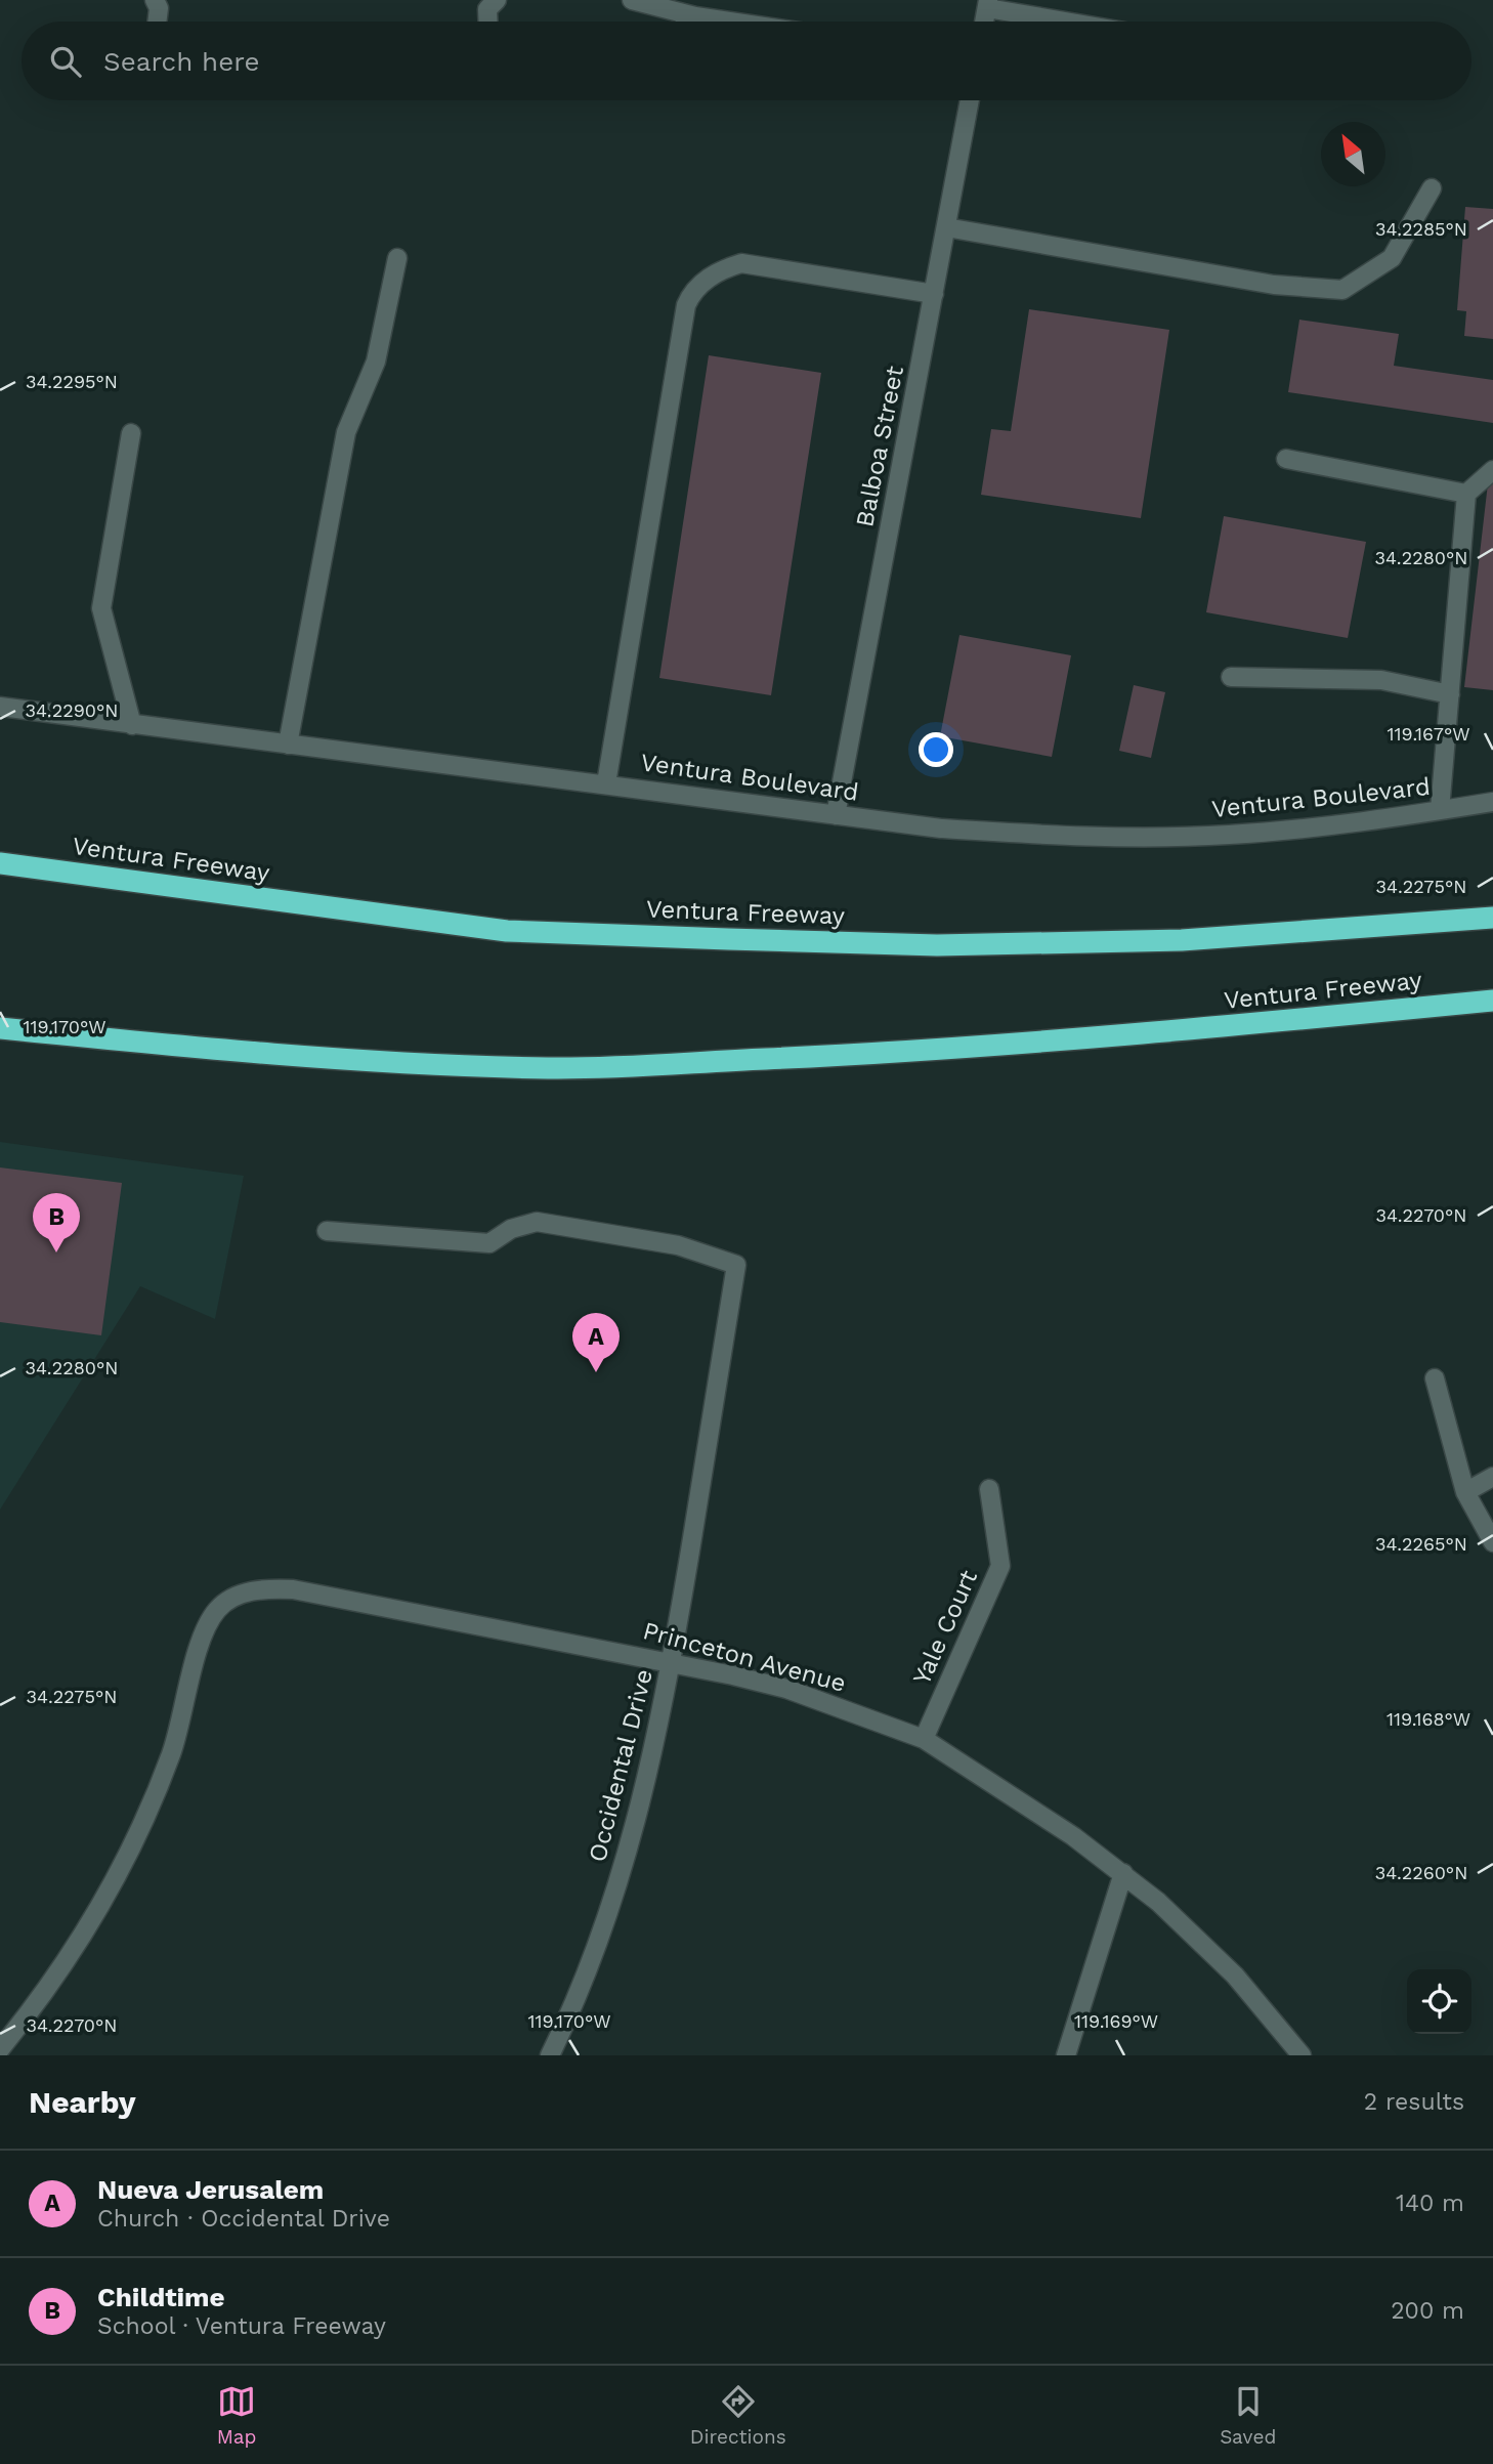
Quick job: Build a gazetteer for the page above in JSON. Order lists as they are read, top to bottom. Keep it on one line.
{"streets":{"highway":["Ventura Freeway"],"street":["Balboa Street","Ventura Boulevard","Yale Court","Princeton Avenue","Occidental Drive"]},"crossings":[["Balboa Street","Ventura Boulevard"],["Yale Court","Princeton Avenue"],["Princeton Avenue","Occidental Drive"]],"north":"top left","page":{"search":"Search here","pins":["B","A"],"heading":["Nearby","2 results"],"list":[{"mark":"A","name":"Nueva Jerusalem","note":"Church · Occidental Drive","value":"140 m"},{"mark":"B","name":"Childtime","note":"School · Ventura Freeway","value":"200 m"}],"nav":["Map","Directions","Saved"]},"coordinates":["34.2285°N","34.2295°N","34.2280°N","34.2290°N","119.167°W","34.2275°N","119.170°W","34.2270°N","34.2265°N","119.168°W","34.2260°N","119.169°W"]}
